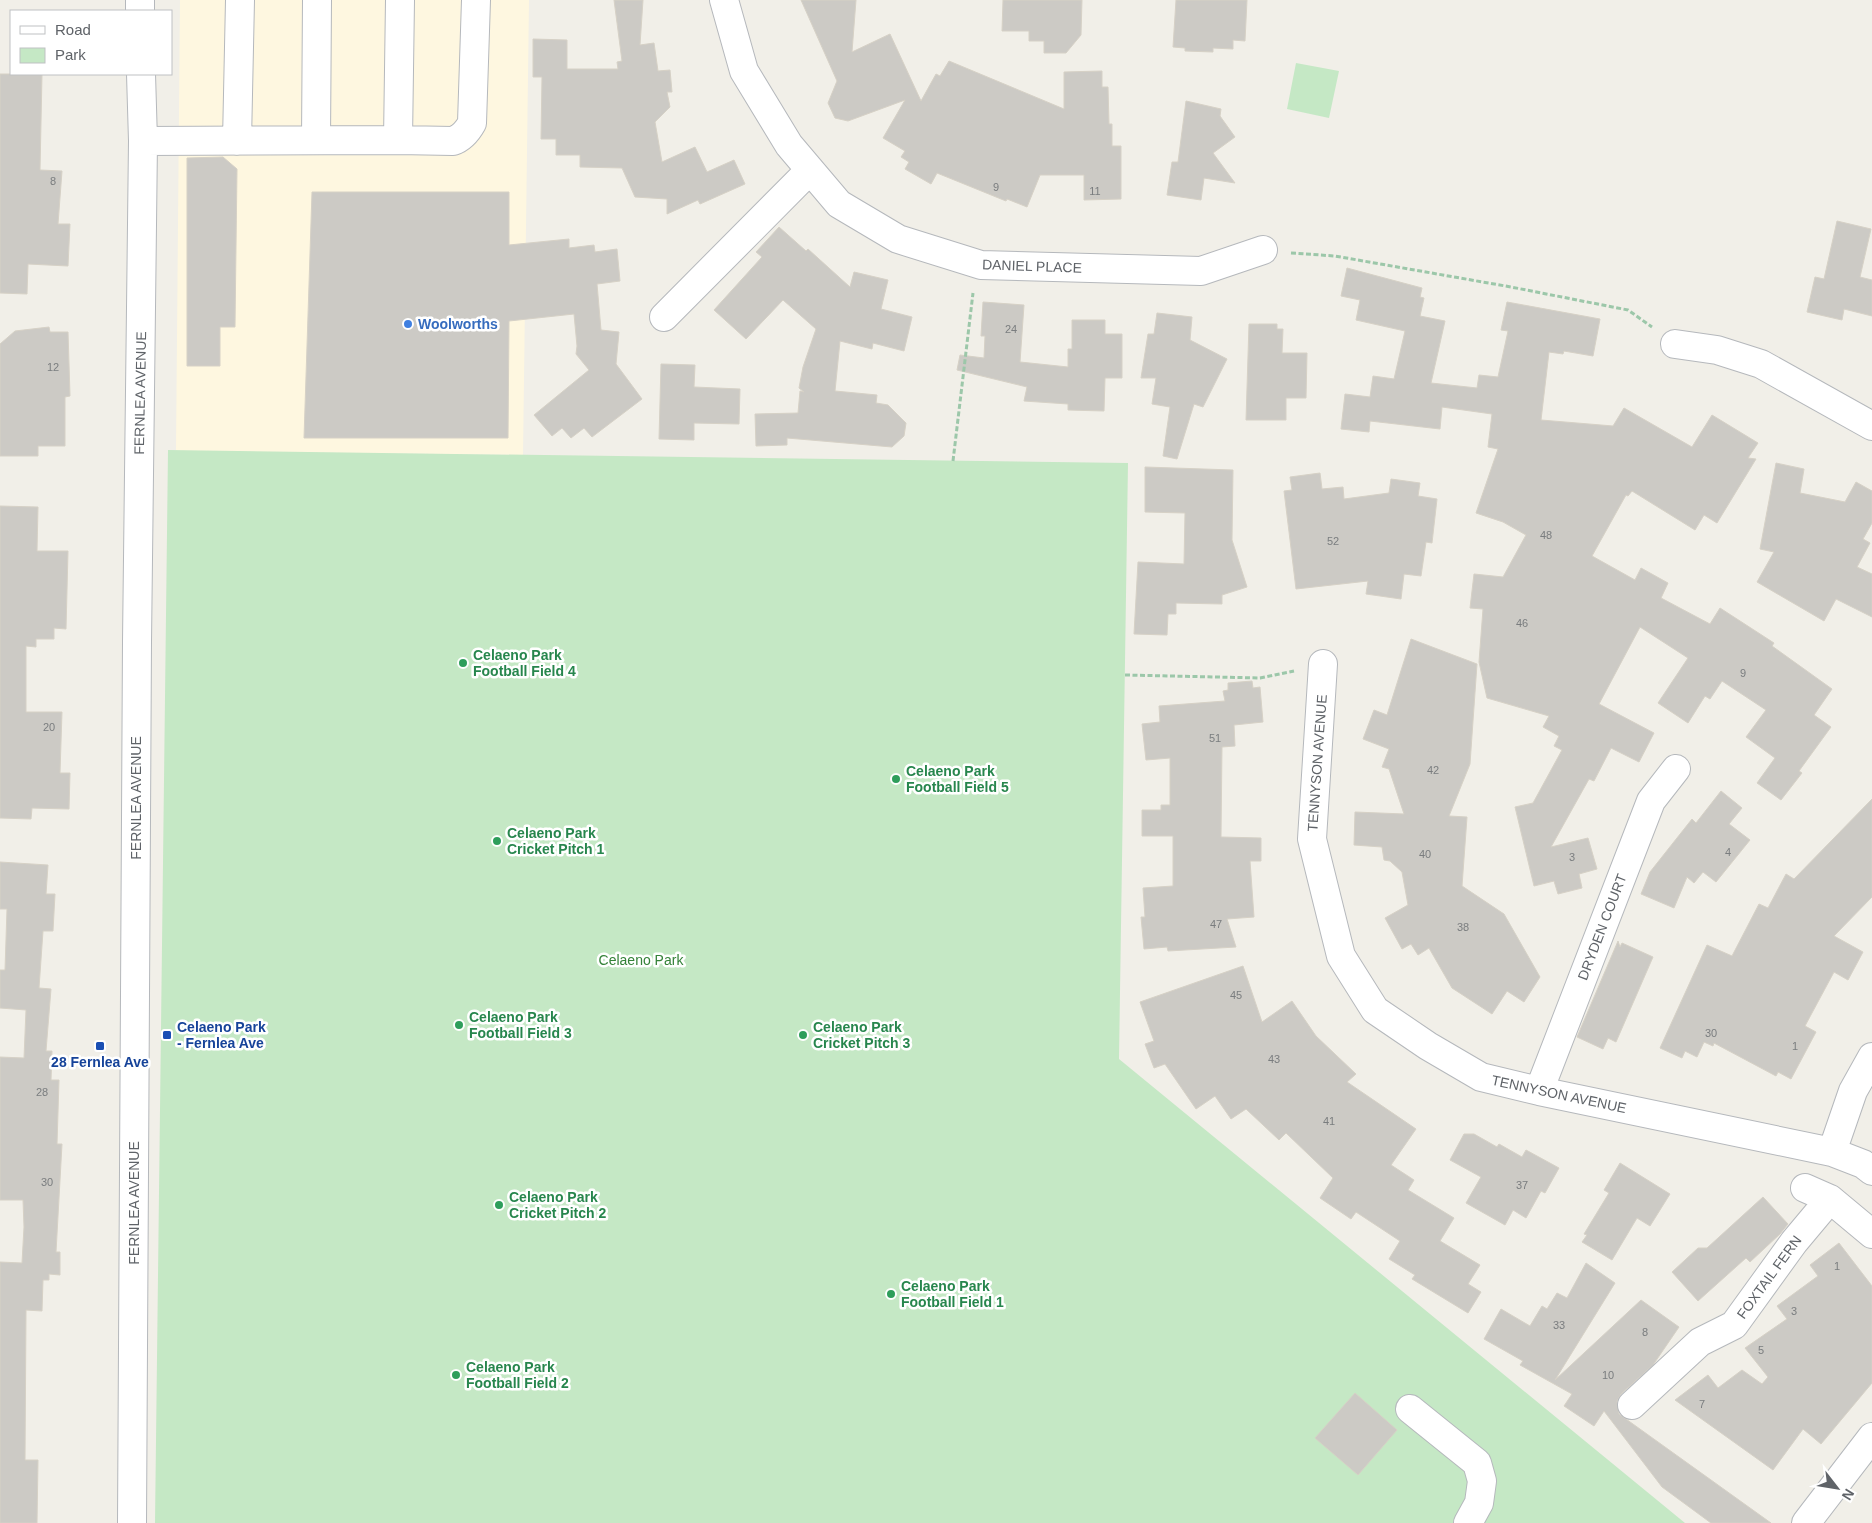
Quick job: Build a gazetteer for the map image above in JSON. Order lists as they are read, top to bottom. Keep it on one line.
{"streets":{"street":["DANIEL PLACE","FERNLEA AVENUE","TENNYSON AVENUE","DRYDEN COURT","FOXTAIL FERN"]},"crossings":[["TENNYSON AVENUE","DRYDEN COURT"]],"parks":["Celaeno Park"],"places":{"other":["Woolworths","Celaeno Park Football Field 4","Celaeno Park Football Field 5","Celaeno Park Cricket Pitch 1","Celaeno Park Football Field 3","Celaeno Park Cricket Pitch 3","Celaeno Park Cricket Pitch 2","Celaeno Park Football Field 1","Celaeno Park Football Field 2"],"transit":["Celaeno Park - Fernlea Ave","28 Fernlea Ave"]},"house_numbers":["8","9","11","24","12","48","52","46","9","20","51","42","4","40","3","47","38","45","30","1","43","28","41","30","37","1","3","33","8","5","10","7"],"legend":["Road","Park"],"north":"bottom right"}
